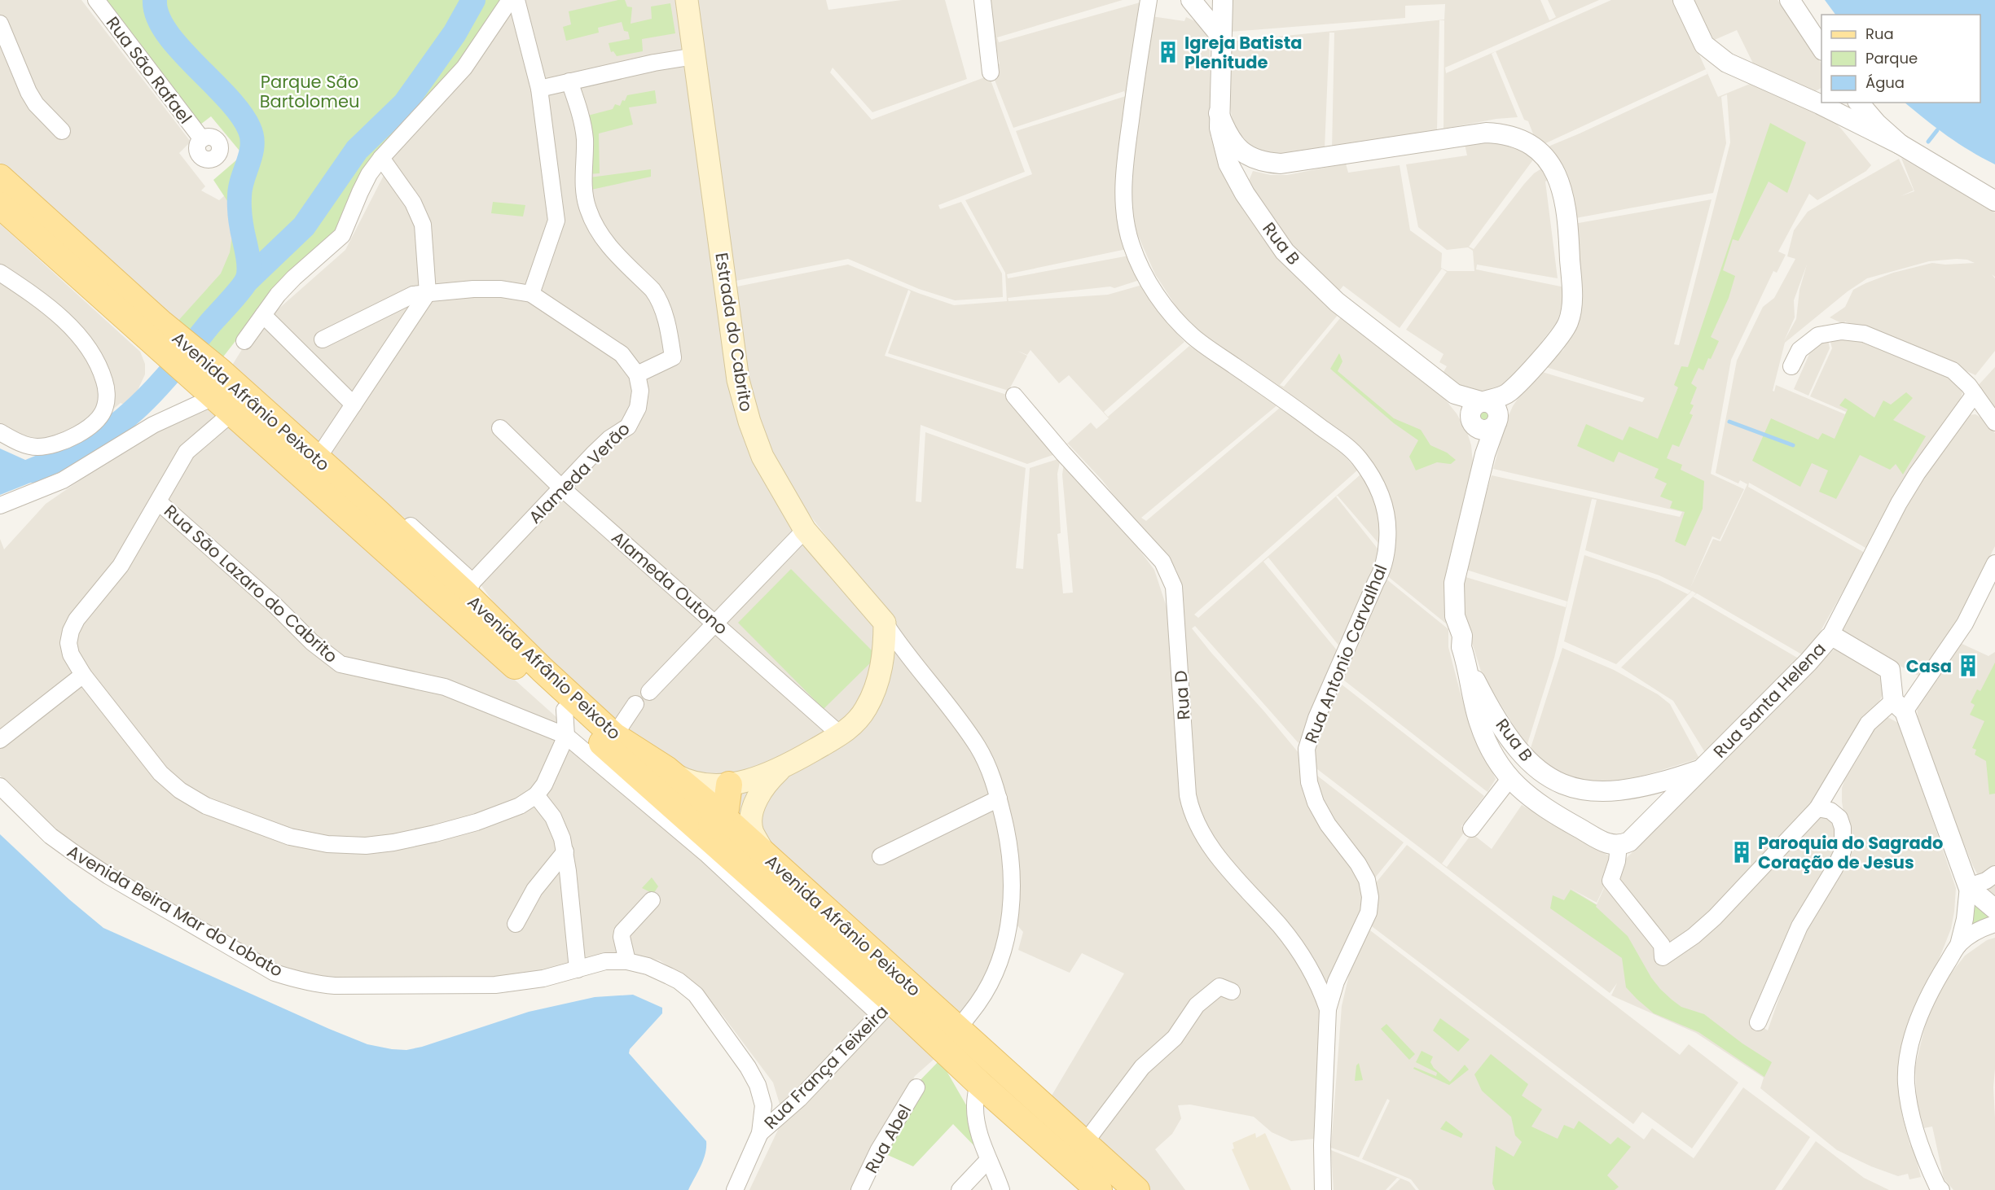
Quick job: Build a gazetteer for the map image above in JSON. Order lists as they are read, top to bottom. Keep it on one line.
{"streets":{"main road":["Estrada do Cabrito","Avenida Afrânio Peixoto"],"street":["Rua São Rafael","Rua B","Alameda Verão","Alameda Outono","Rua São Lazaro do Cabrito","Rua Antonio Carvalhal","Rua D","Rua Santa Helena","Avenida Beira Mar do Lobato","Rua França Teixeira","Rua Abel"]},"crossings":[["Rua B","Rua Santa Helena"],["Estrada do Cabrito","Avenida Afrânio Peixoto"],["Avenida Afrânio Peixoto","Alameda Verão"],["Avenida Afrânio Peixoto","Rua São Lazaro do Cabrito"],["Avenida Afrânio Peixoto","Rua França Teixeira"],["Alameda Verão","Alameda Outono"],["Rua São Lazaro do Cabrito","Rua França Teixeira"],["Rua Antonio Carvalhal","Rua D"],["Avenida Beira Mar do Lobato","Rua França Teixeira"]],"parks":["Parque São Bartolomeu"],"places":{"building":["Igreja Batista Plenitude","Casa","Paroquia do Sagrado Coração de Jesus"]},"legend":["Rua","Parque","Água"]}
